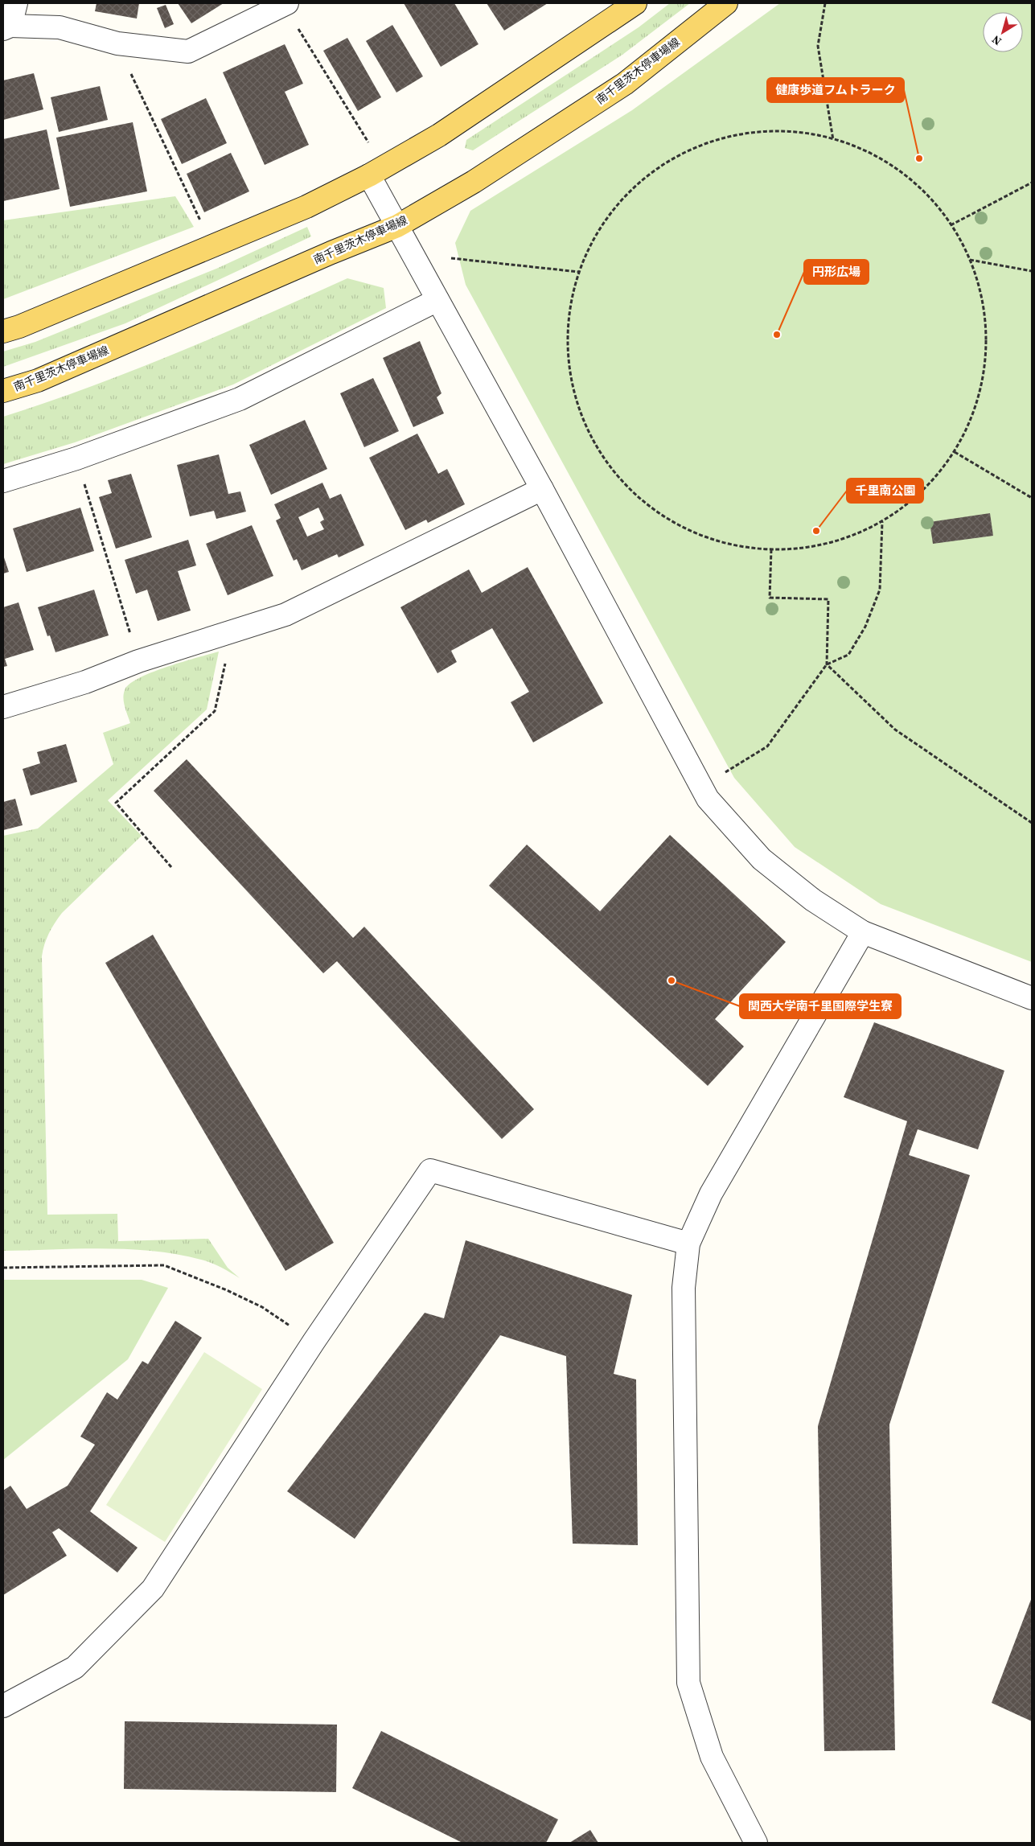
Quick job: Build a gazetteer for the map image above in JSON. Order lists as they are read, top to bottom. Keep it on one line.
{"streets":{"main road":["南千里茨木停車場線"]},"places":["健康歩道フムトラーク","円形広場","千里南公園","関西大学南千里国際学生寮"],"north":"bottom left"}
